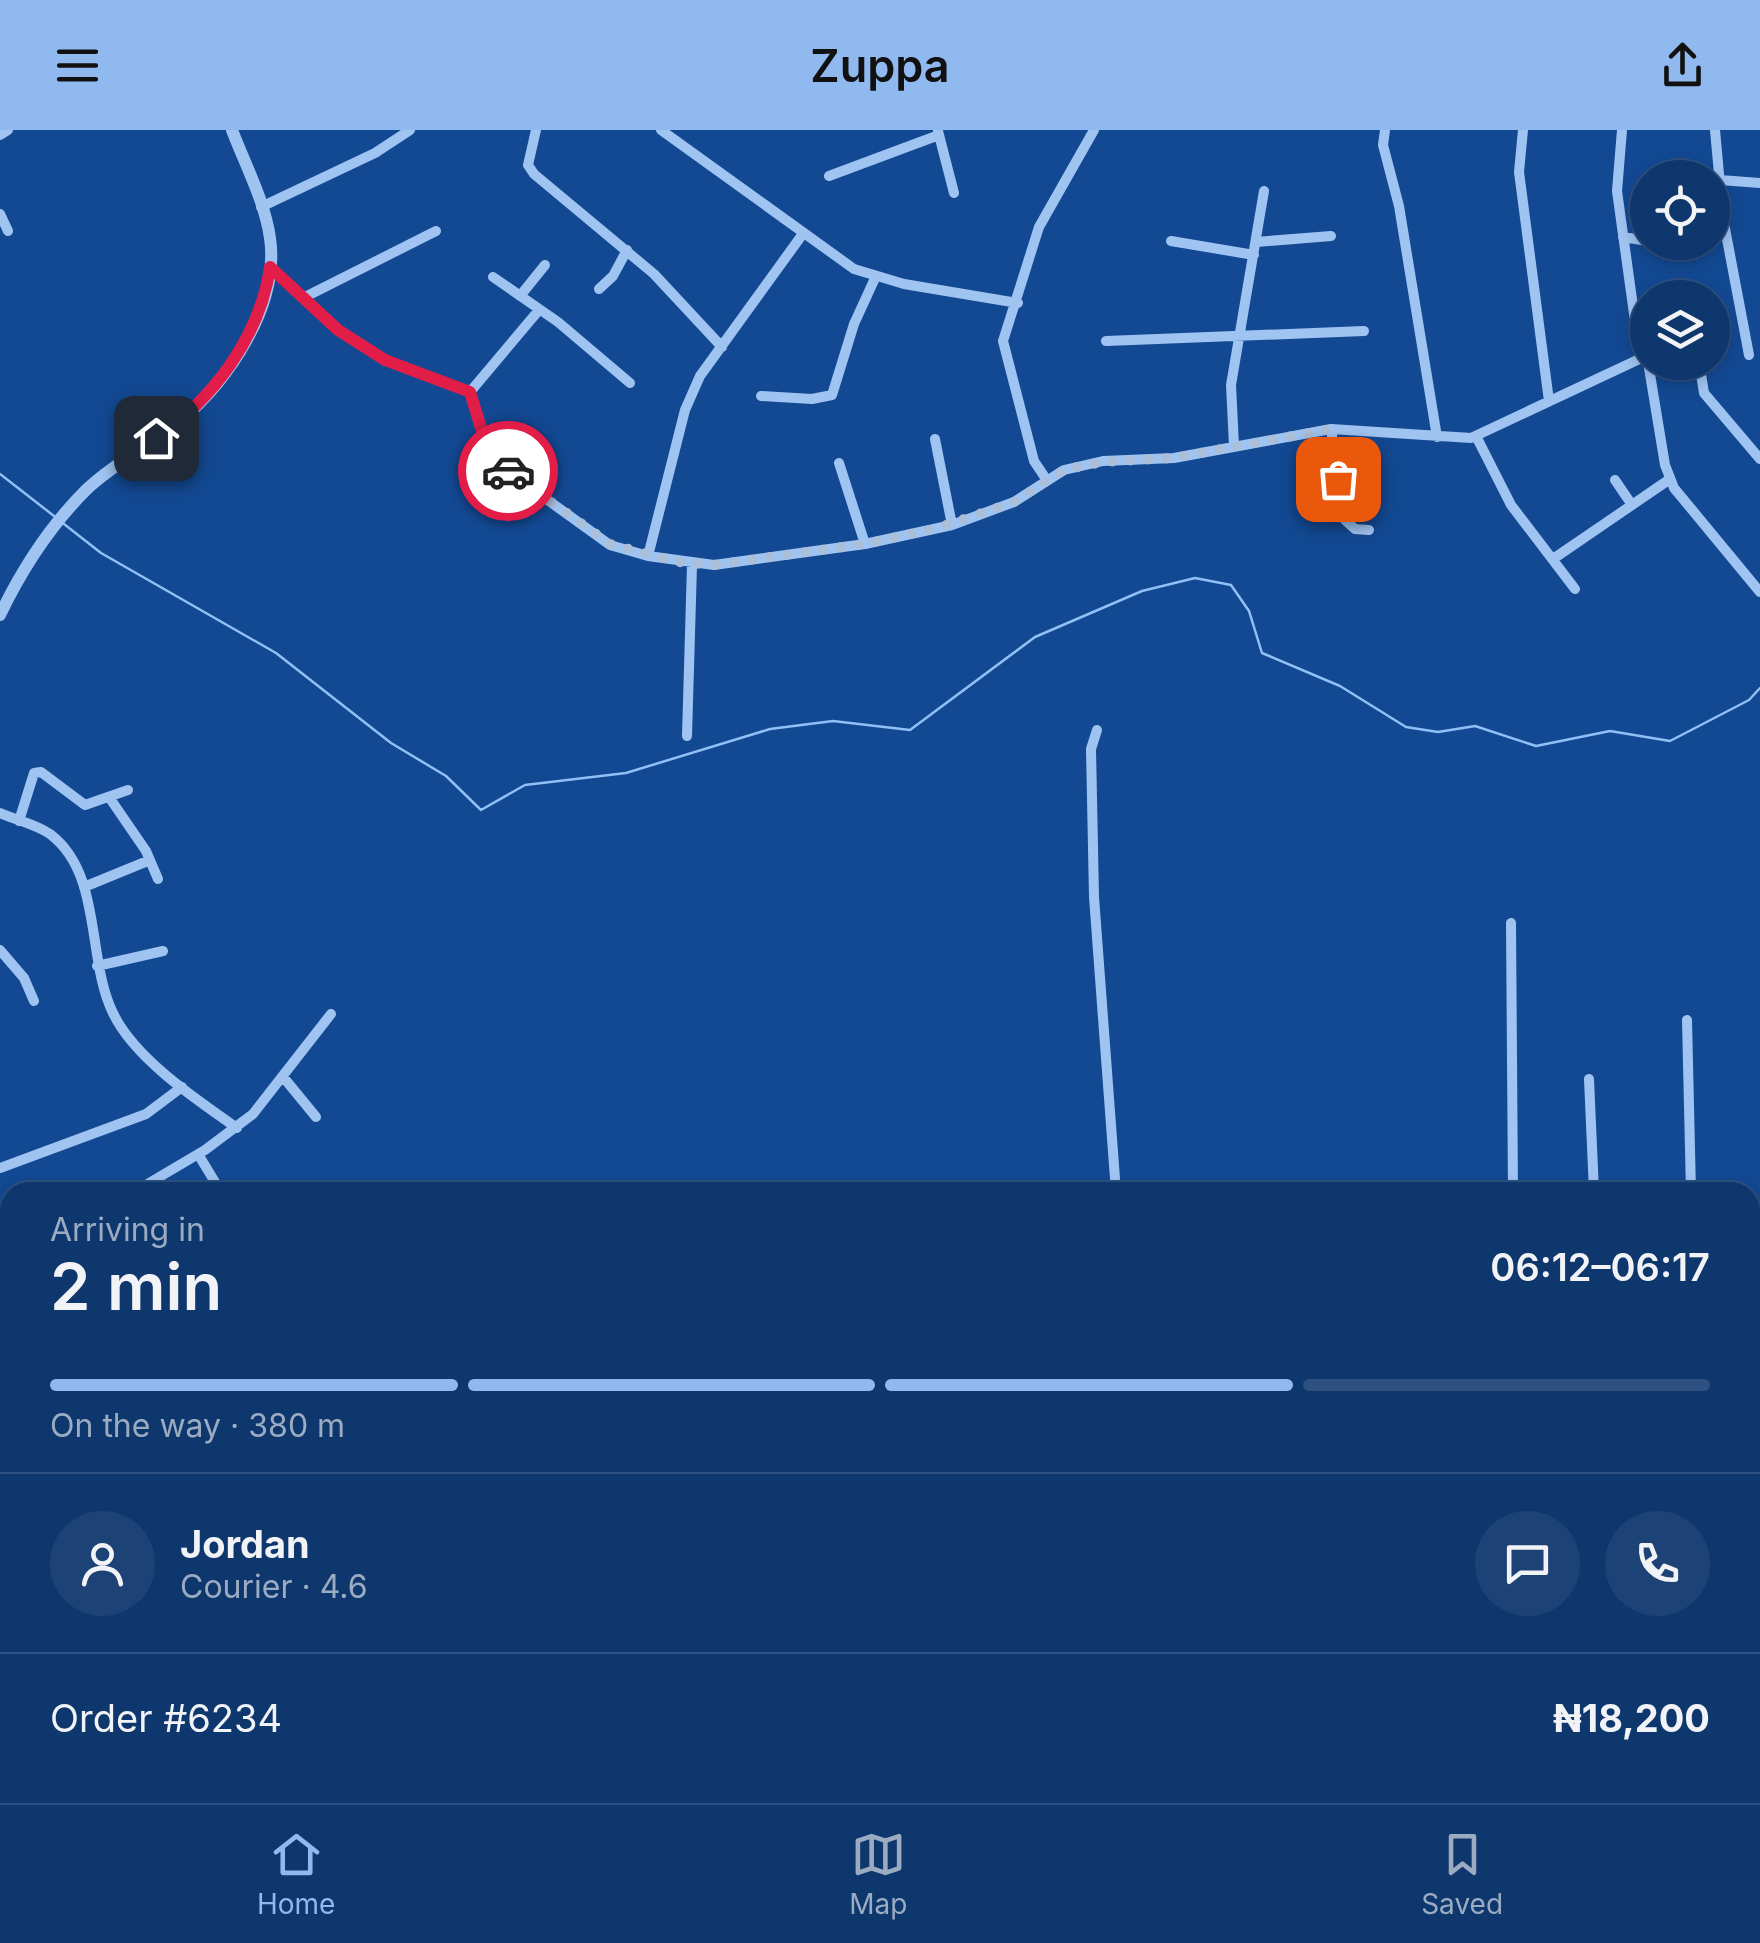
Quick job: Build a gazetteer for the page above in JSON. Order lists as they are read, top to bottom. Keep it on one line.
{"page":{"header":"Zuppa","heading":["2 min","Arriving in","06:12–06:17"],"panel":["Jordan","Courier · 4.6","Order #6234","₦18,200"],"bar":"On the way · 380 m","tabs":["Home","Map","Saved"]}}
